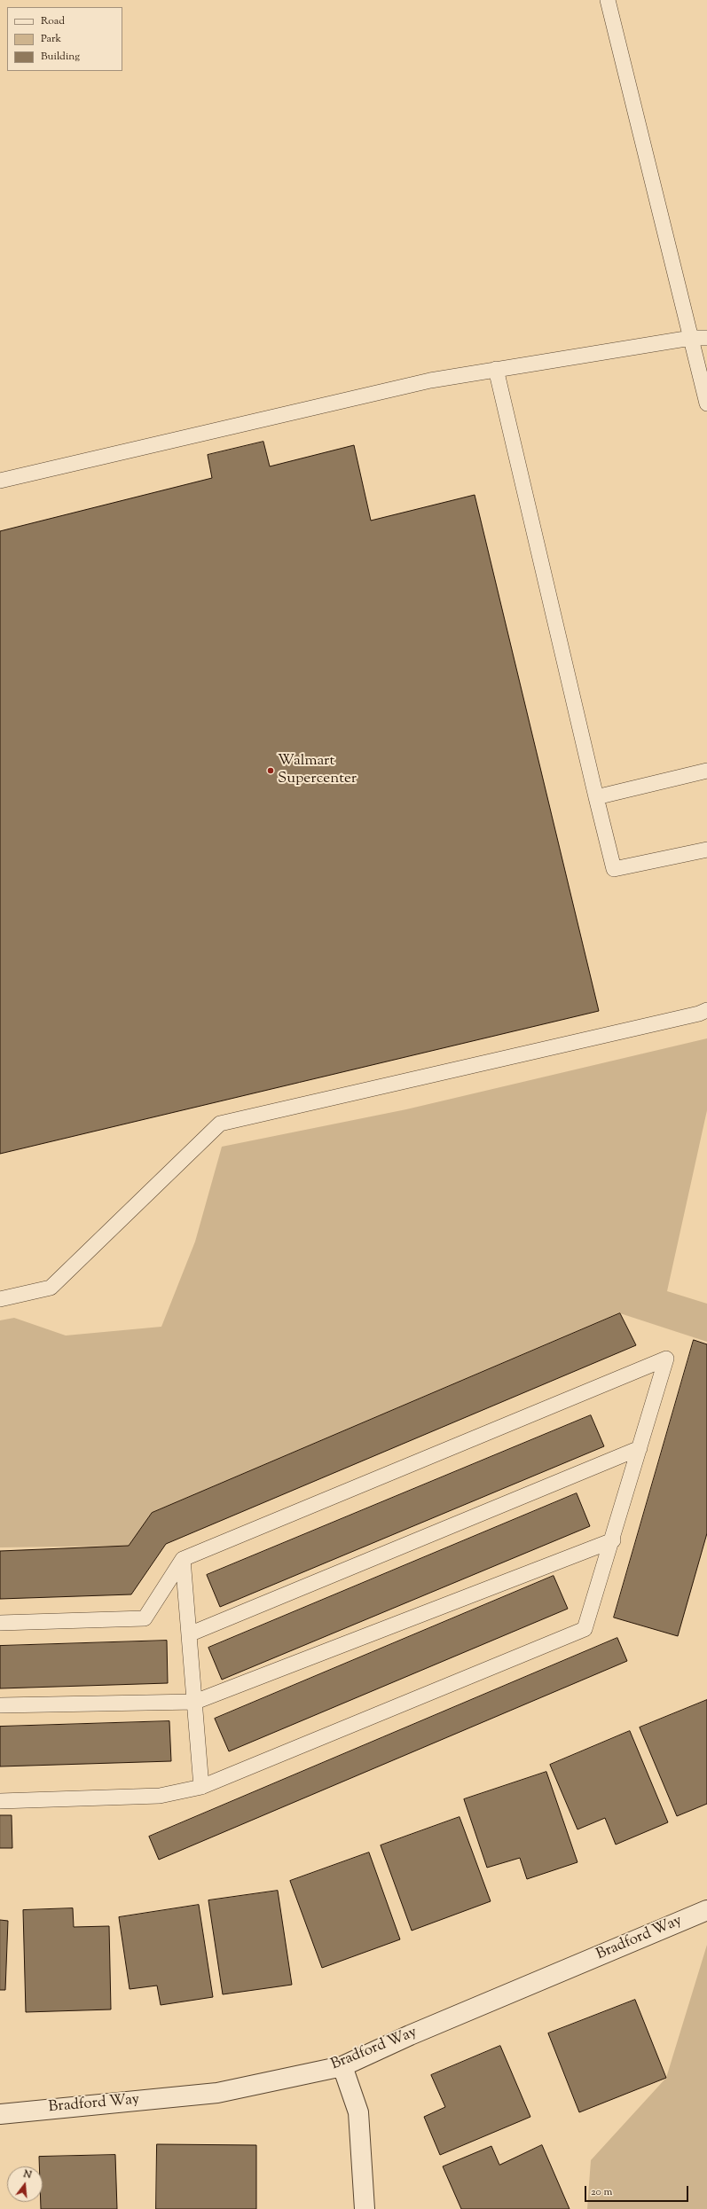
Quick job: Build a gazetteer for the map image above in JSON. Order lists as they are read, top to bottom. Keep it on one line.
{"streets":{"street":["Bradford Way"]},"places":["Walmart Supercenter"],"legend":["Road","Park","Building"],"scale_bar":"20 m","north":"top"}
